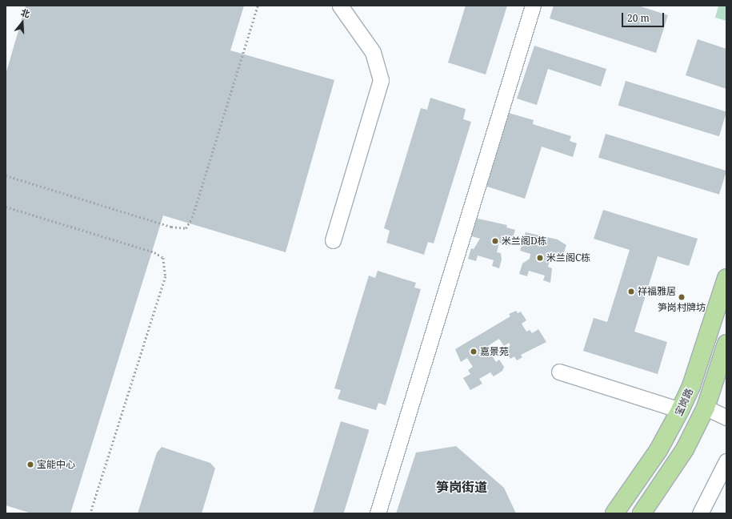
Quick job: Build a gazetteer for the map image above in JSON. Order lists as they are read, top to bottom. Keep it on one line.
{"streets":{"main road":["宝岗路"]},"districts":["笋岗街道"],"places":["米兰阁D栋","米兰阁C栋","祥福雅居","笋岗村牌坊","嘉景苑","宝能中心"],"scale_bar":"20 m","north":"top"}
